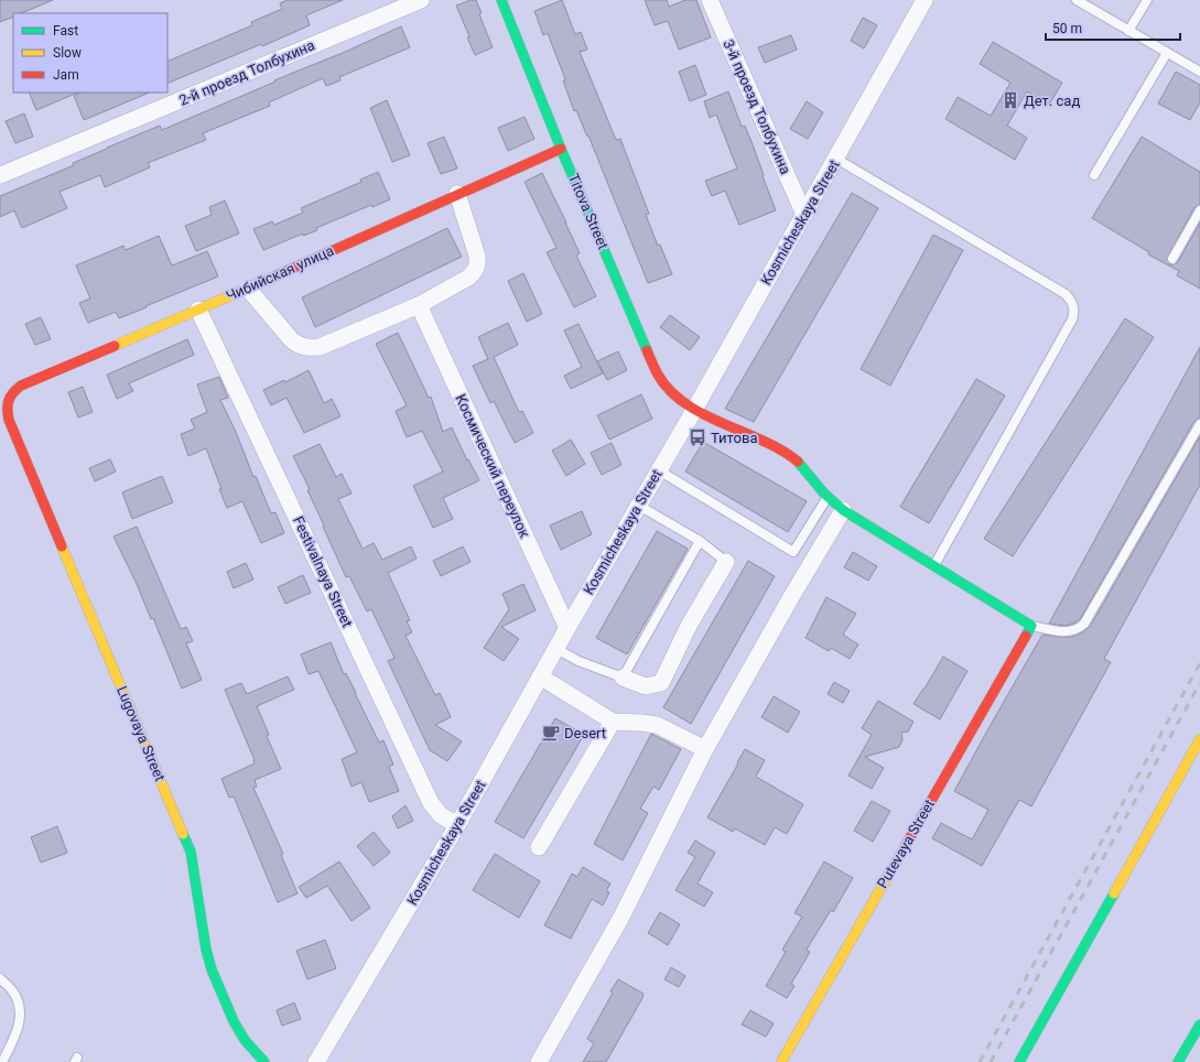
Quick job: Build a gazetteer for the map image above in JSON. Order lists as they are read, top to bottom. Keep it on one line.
{"streets":{"street":["2-й проезд Толбухина","3-й проезд Толбухина","Titova Street","Kosmicheskaya Street","Чибийская улица","Космический переулок","Festivalnaya Street","Lugovaya Street","Putevaya Street"]},"crossings":[["3-й проезд Толбухина","Kosmicheskaya Street"],["Titova Street","Kosmicheskaya Street"],["Titova Street","Чибийская улица"],["Titova Street","Putevaya Street"],["Kosmicheskaya Street","Космический переулок"],["Kosmicheskaya Street","Festivalnaya Street"],["Чибийская улица","Festivalnaya Street"],["Чибийская улица","Lugovaya Street"]],"places":{"building":["Дет. сад"],"bus stop":["Титова"],"cafe":["Desert"]},"legend":["Fast","Slow","Jam"],"scale_bar":"50 m"}
